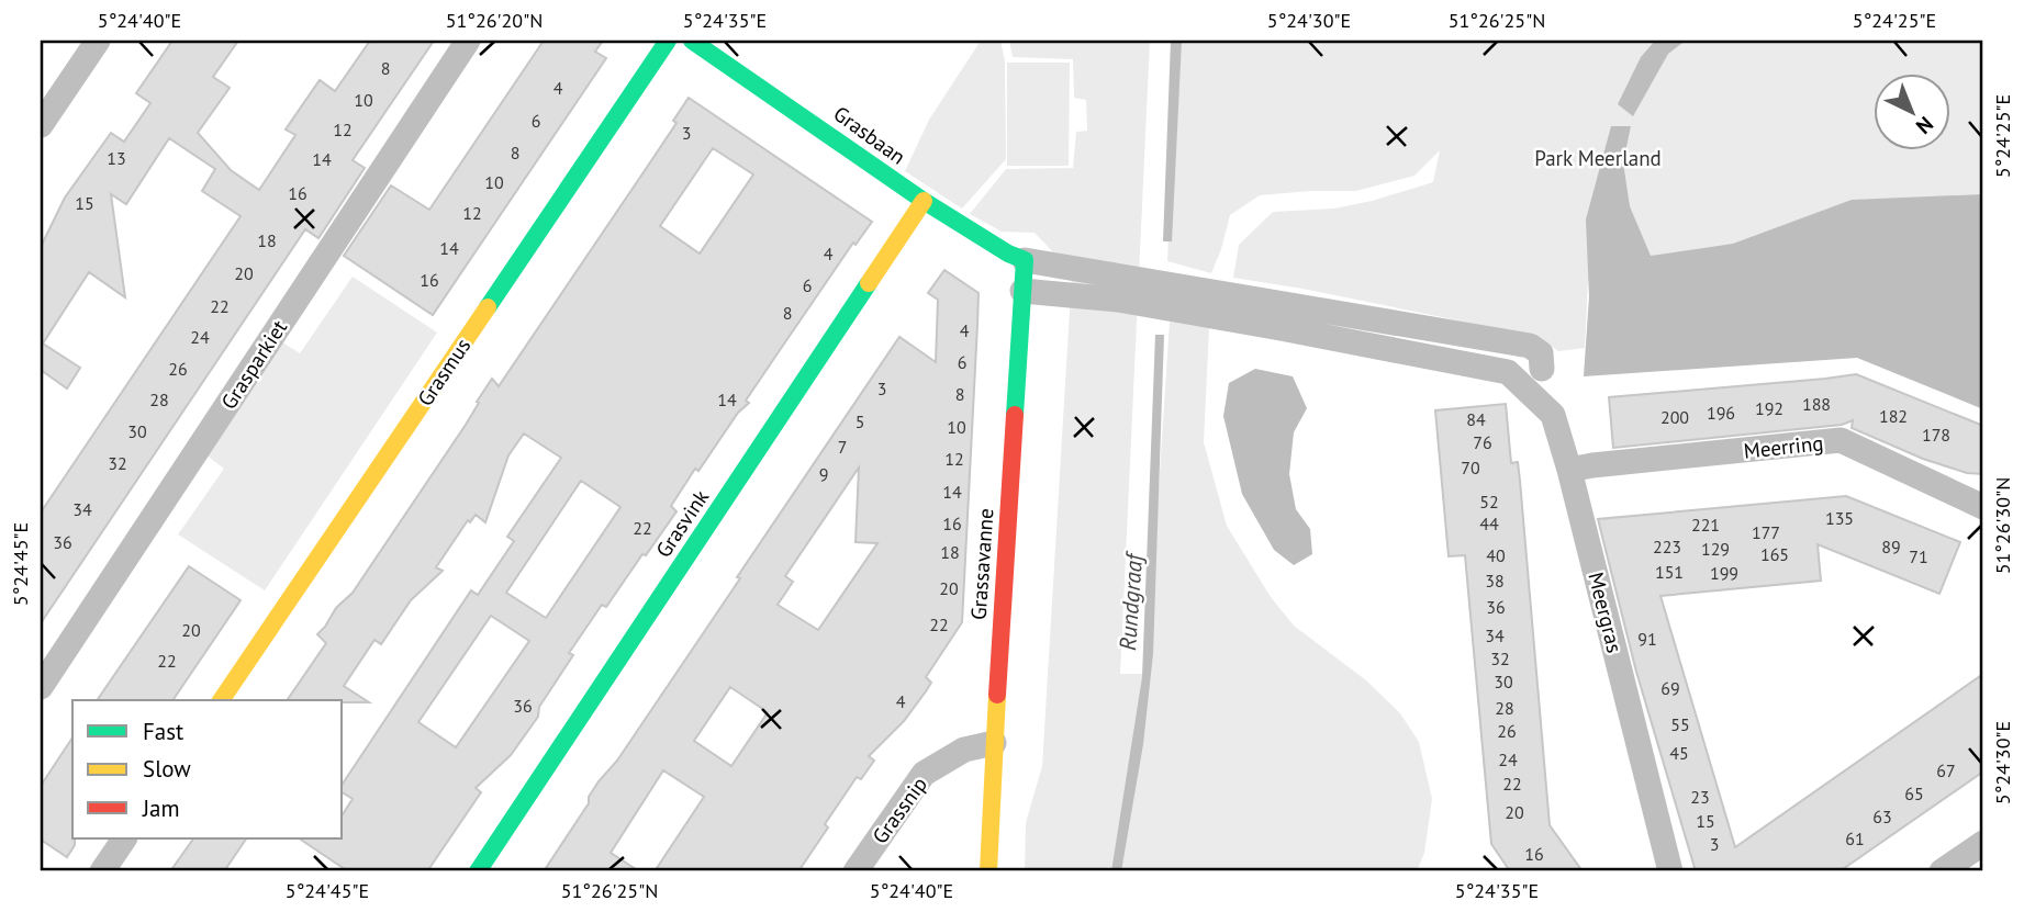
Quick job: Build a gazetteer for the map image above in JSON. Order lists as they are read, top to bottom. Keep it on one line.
{"streets":{"street":["Grasbaan","Grasparkiet","Grasmus","Meerring","Grasvink","Grassavanne","Meergras","Grassnip"]},"crossings":[["Grasbaan","Grasvink"],["Grasbaan","Grassavanne"],["Meerring","Meergras"],["Grassavanne","Meergras"],["Grassavanne","Grassnip"]],"water":["Rundgraaf"],"parks":["Park Meerland"],"house_numbers":["8","4","10","6","12","3","8","13","14","10","16","15","12","18","14","4","20","16","6","22","8","4","24","6","26","3","8","28","14","188","192","196","182","200","84","5","10","30","178","76","7","12","32","70","9","14","52","34","135","16","44","221","22","177","36","223","89","129","18","165","40","71","151","199","38","20","36","22","20","34","91","32","22","30","69","4","36","28","55","26","45","24","67","22","65","23","20","63","15","61","3","16"],"legend":["Fast","Slow","Jam"],"north":"bottom right","coordinates":["5°24'40\"E","51°26'20\"N","5°24'35\"E","5°24'30\"E","51°26'25\"N","5°24'25\"E","51°26'30\"N","5°24'45\"E"]}
